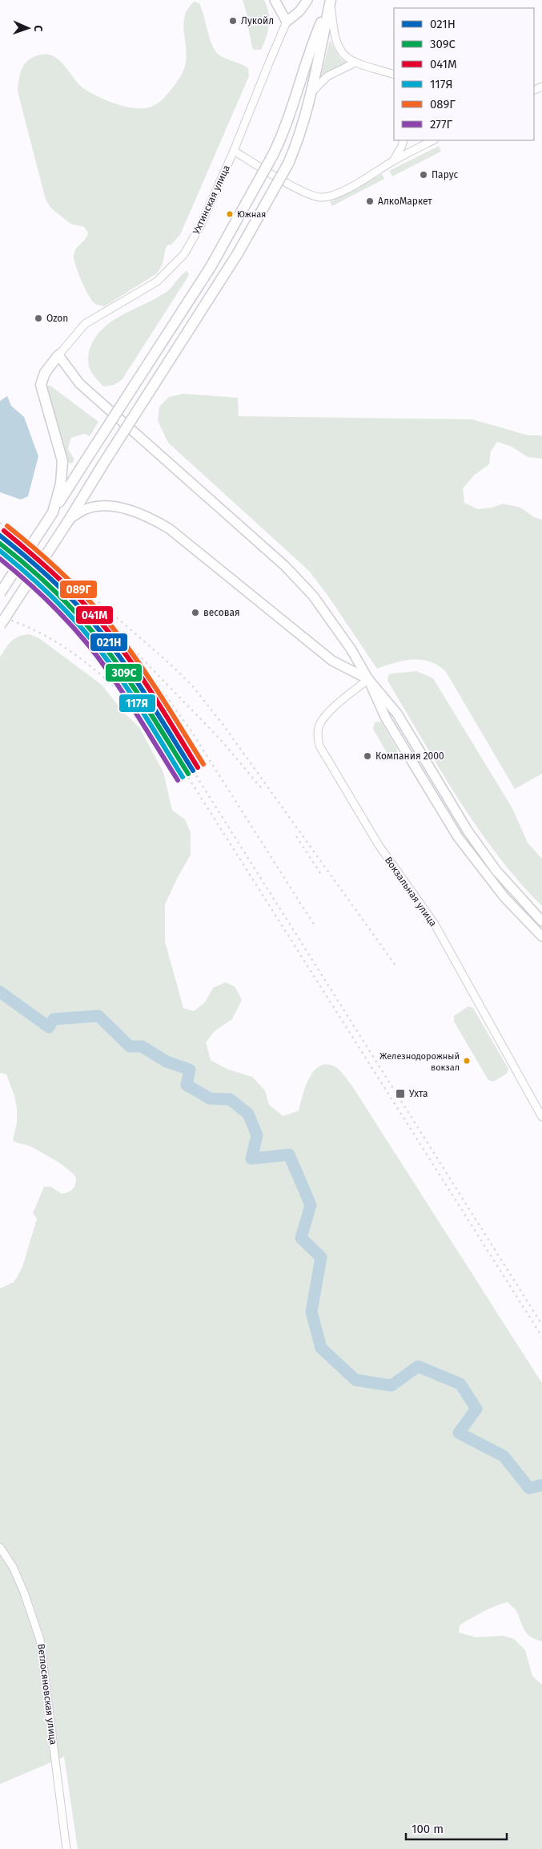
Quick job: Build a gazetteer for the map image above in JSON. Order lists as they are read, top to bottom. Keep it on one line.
{"streets":{"street":["Ухтинская улица","Вокзальная улица","Ветлосяновская улица"]},"places":{"other":["Лукойл","Парус","АлкоМаркет","Южная","Ozon","весовая","Компания 2000","Железнодорожный вокзал"],"transit":["Ухта"]},"lines":["transit line 089Г","transit line 041М","transit line 021Н","transit line 309С","transit line 117Я","transit line 277Г"],"legend":["021Н","309С","041М","117Я","089Г","277Г"],"scale_bar":"100 m","north":"right"}
